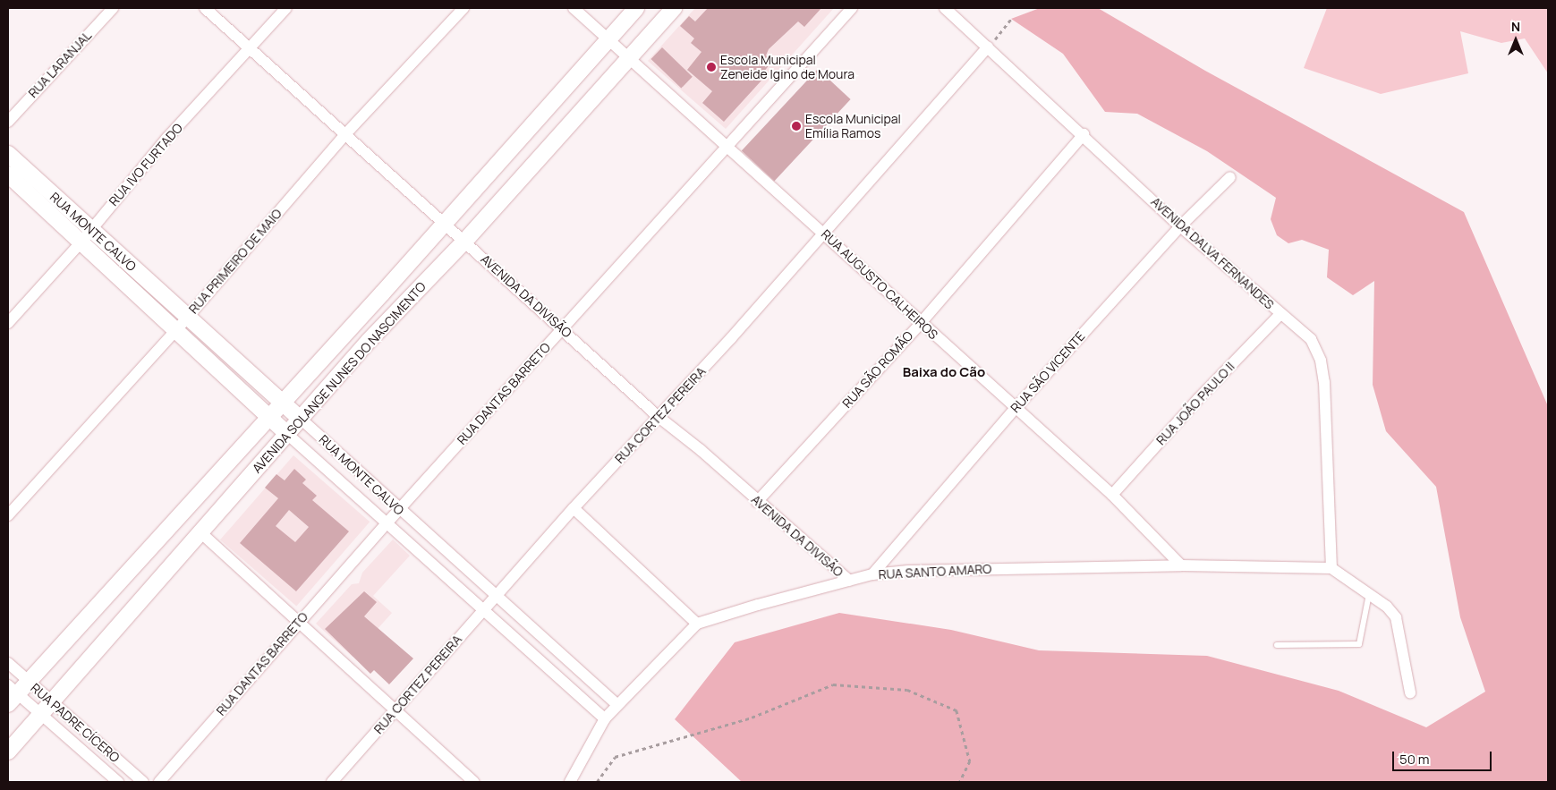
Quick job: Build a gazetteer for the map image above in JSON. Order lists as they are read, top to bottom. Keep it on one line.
{"streets":{"main road":["RUA MONTE CALVO","AVENIDA SOLANGE NUNES DO NASCIMENTO"],"street":["RUA LARANJAL","RUA IVO FURTADO","AVENIDA DALVA FERNANDES","RUA PRIMEIRO DE MAIO","RUA AUGUSTO CALHEIROS","AVENIDA DA DIVISÃO","RUA SÃO ROMÃO","RUA SÃO VICENTE","RUA DANTAS BARRETO","RUA JOÃO PAULO II","RUA CORTEZ PEREIRA","RUA SANTO AMARO","RUA PADRE CÍCERO"]},"crossings":[["RUA IVO FURTADO","RUA MONTE CALVO"],["RUA IVO FURTADO","AVENIDA DA DIVISÃO"],["RUA MONTE CALVO","RUA PRIMEIRO DE MAIO"],["RUA MONTE CALVO","AVENIDA SOLANGE NUNES DO NASCIMENTO"],["RUA MONTE CALVO","RUA DANTAS BARRETO"],["RUA MONTE CALVO","RUA CORTEZ PEREIRA"],["RUA MONTE CALVO","RUA SANTO AMARO"],["AVENIDA DALVA FERNANDES","RUA SÃO ROMÃO"],["AVENIDA DALVA FERNANDES","RUA SÃO VICENTE"],["AVENIDA DALVA FERNANDES","RUA JOÃO PAULO II"],["AVENIDA DALVA FERNANDES","RUA CORTEZ PEREIRA"],["AVENIDA DALVA FERNANDES","RUA SANTO AMARO"],["RUA PRIMEIRO DE MAIO","AVENIDA DA DIVISÃO"],["RUA AUGUSTO CALHEIROS","RUA SÃO ROMÃO"],["RUA AUGUSTO CALHEIROS","RUA SÃO VICENTE"],["RUA AUGUSTO CALHEIROS","AVENIDA SOLANGE NUNES DO NASCIMENTO"],["RUA AUGUSTO CALHEIROS","RUA DANTAS BARRETO"],["RUA AUGUSTO CALHEIROS","RUA JOÃO PAULO II"],["RUA AUGUSTO CALHEIROS","RUA CORTEZ PEREIRA"],["RUA AUGUSTO CALHEIROS","RUA SANTO AMARO"],["AVENIDA DA DIVISÃO","RUA SÃO ROMÃO"],["AVENIDA DA DIVISÃO","AVENIDA SOLANGE NUNES DO NASCIMENTO"],["AVENIDA DA DIVISÃO","RUA DANTAS BARRETO"],["AVENIDA DA DIVISÃO","RUA CORTEZ PEREIRA"],["AVENIDA DA DIVISÃO","RUA SANTO AMARO"],["RUA SÃO VICENTE","RUA SANTO AMARO"],["AVENIDA SOLANGE NUNES DO NASCIMENTO","RUA PADRE CÍCERO"]],"districts":["Baixa do Cão"],"places":["Escola Municipal Zeneide Igino de Moura","Escola Municipal Emília Ramos"],"scale_bar":"50 m","north":"top"}
